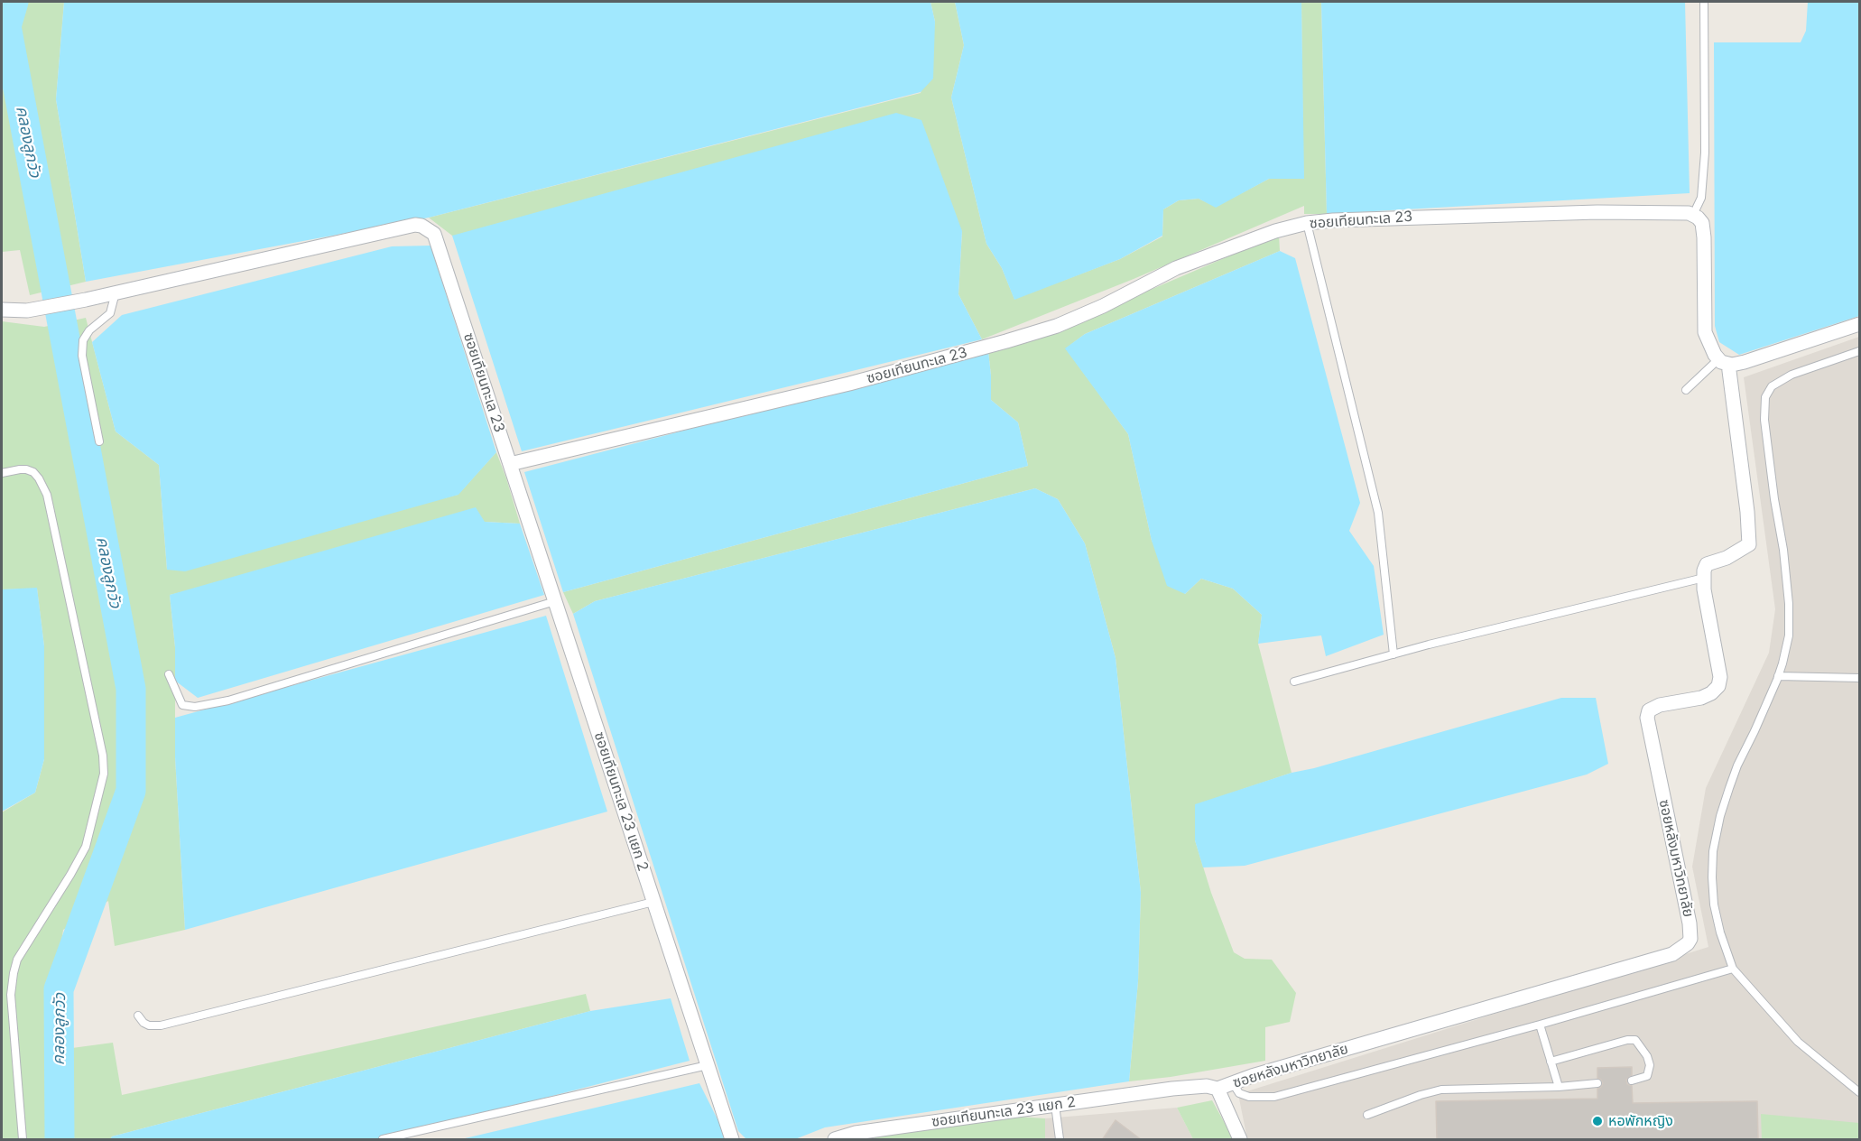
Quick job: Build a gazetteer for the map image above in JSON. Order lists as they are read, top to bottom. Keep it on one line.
{"streets":{"street":["ซอยเทียนทะเล 23","ซอยเทียนทะเล 23 แยก 2","ซอยหลังมหาวิทยาลัย"]},"crossings":[["ซอยเทียนทะเล 23","ซอยเทียนทะเล 23 แยก 2"],["ซอยเทียนทะเล 23 แยก 2","ซอยหลังมหาวิทยาลัย"]],"water":["คลองลูกวัว"],"places":["หอพักหญิง"]}
